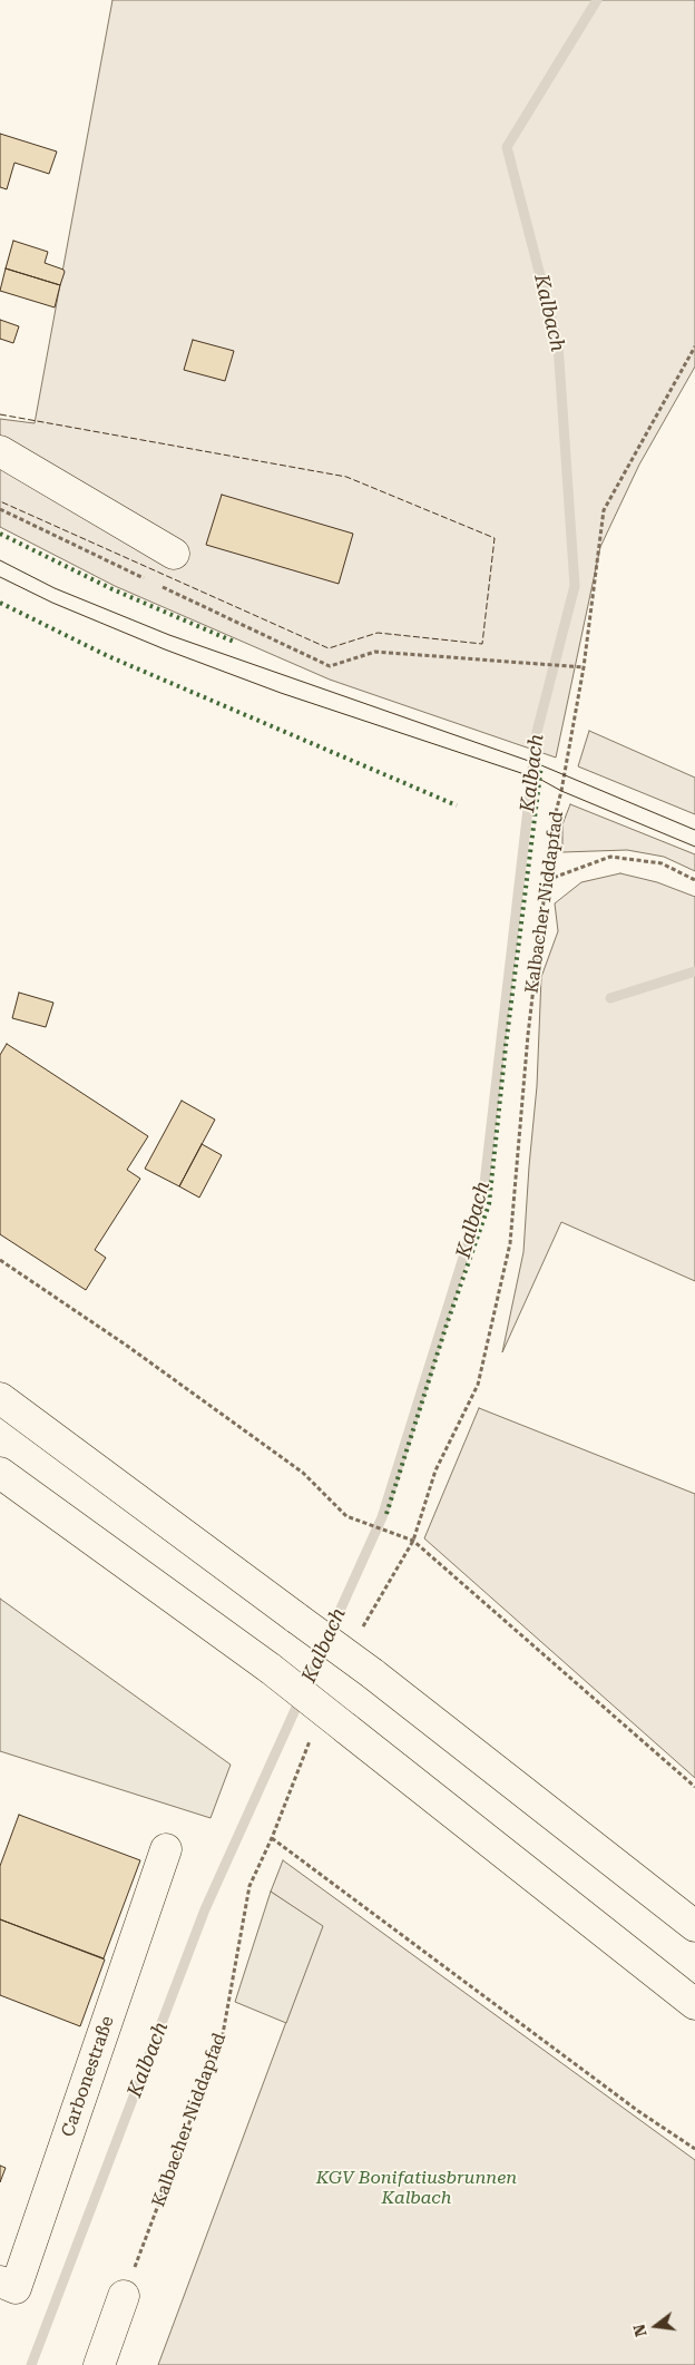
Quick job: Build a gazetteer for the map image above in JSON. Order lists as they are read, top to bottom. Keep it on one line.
{"streets":{"main road":["Carbonestraße"],"path":["Kalbacher Niddapfad"]},"water":["Kalbach"],"parks":["KGV Bonifatiusbrunnen Kalbach"],"north":"left"}
